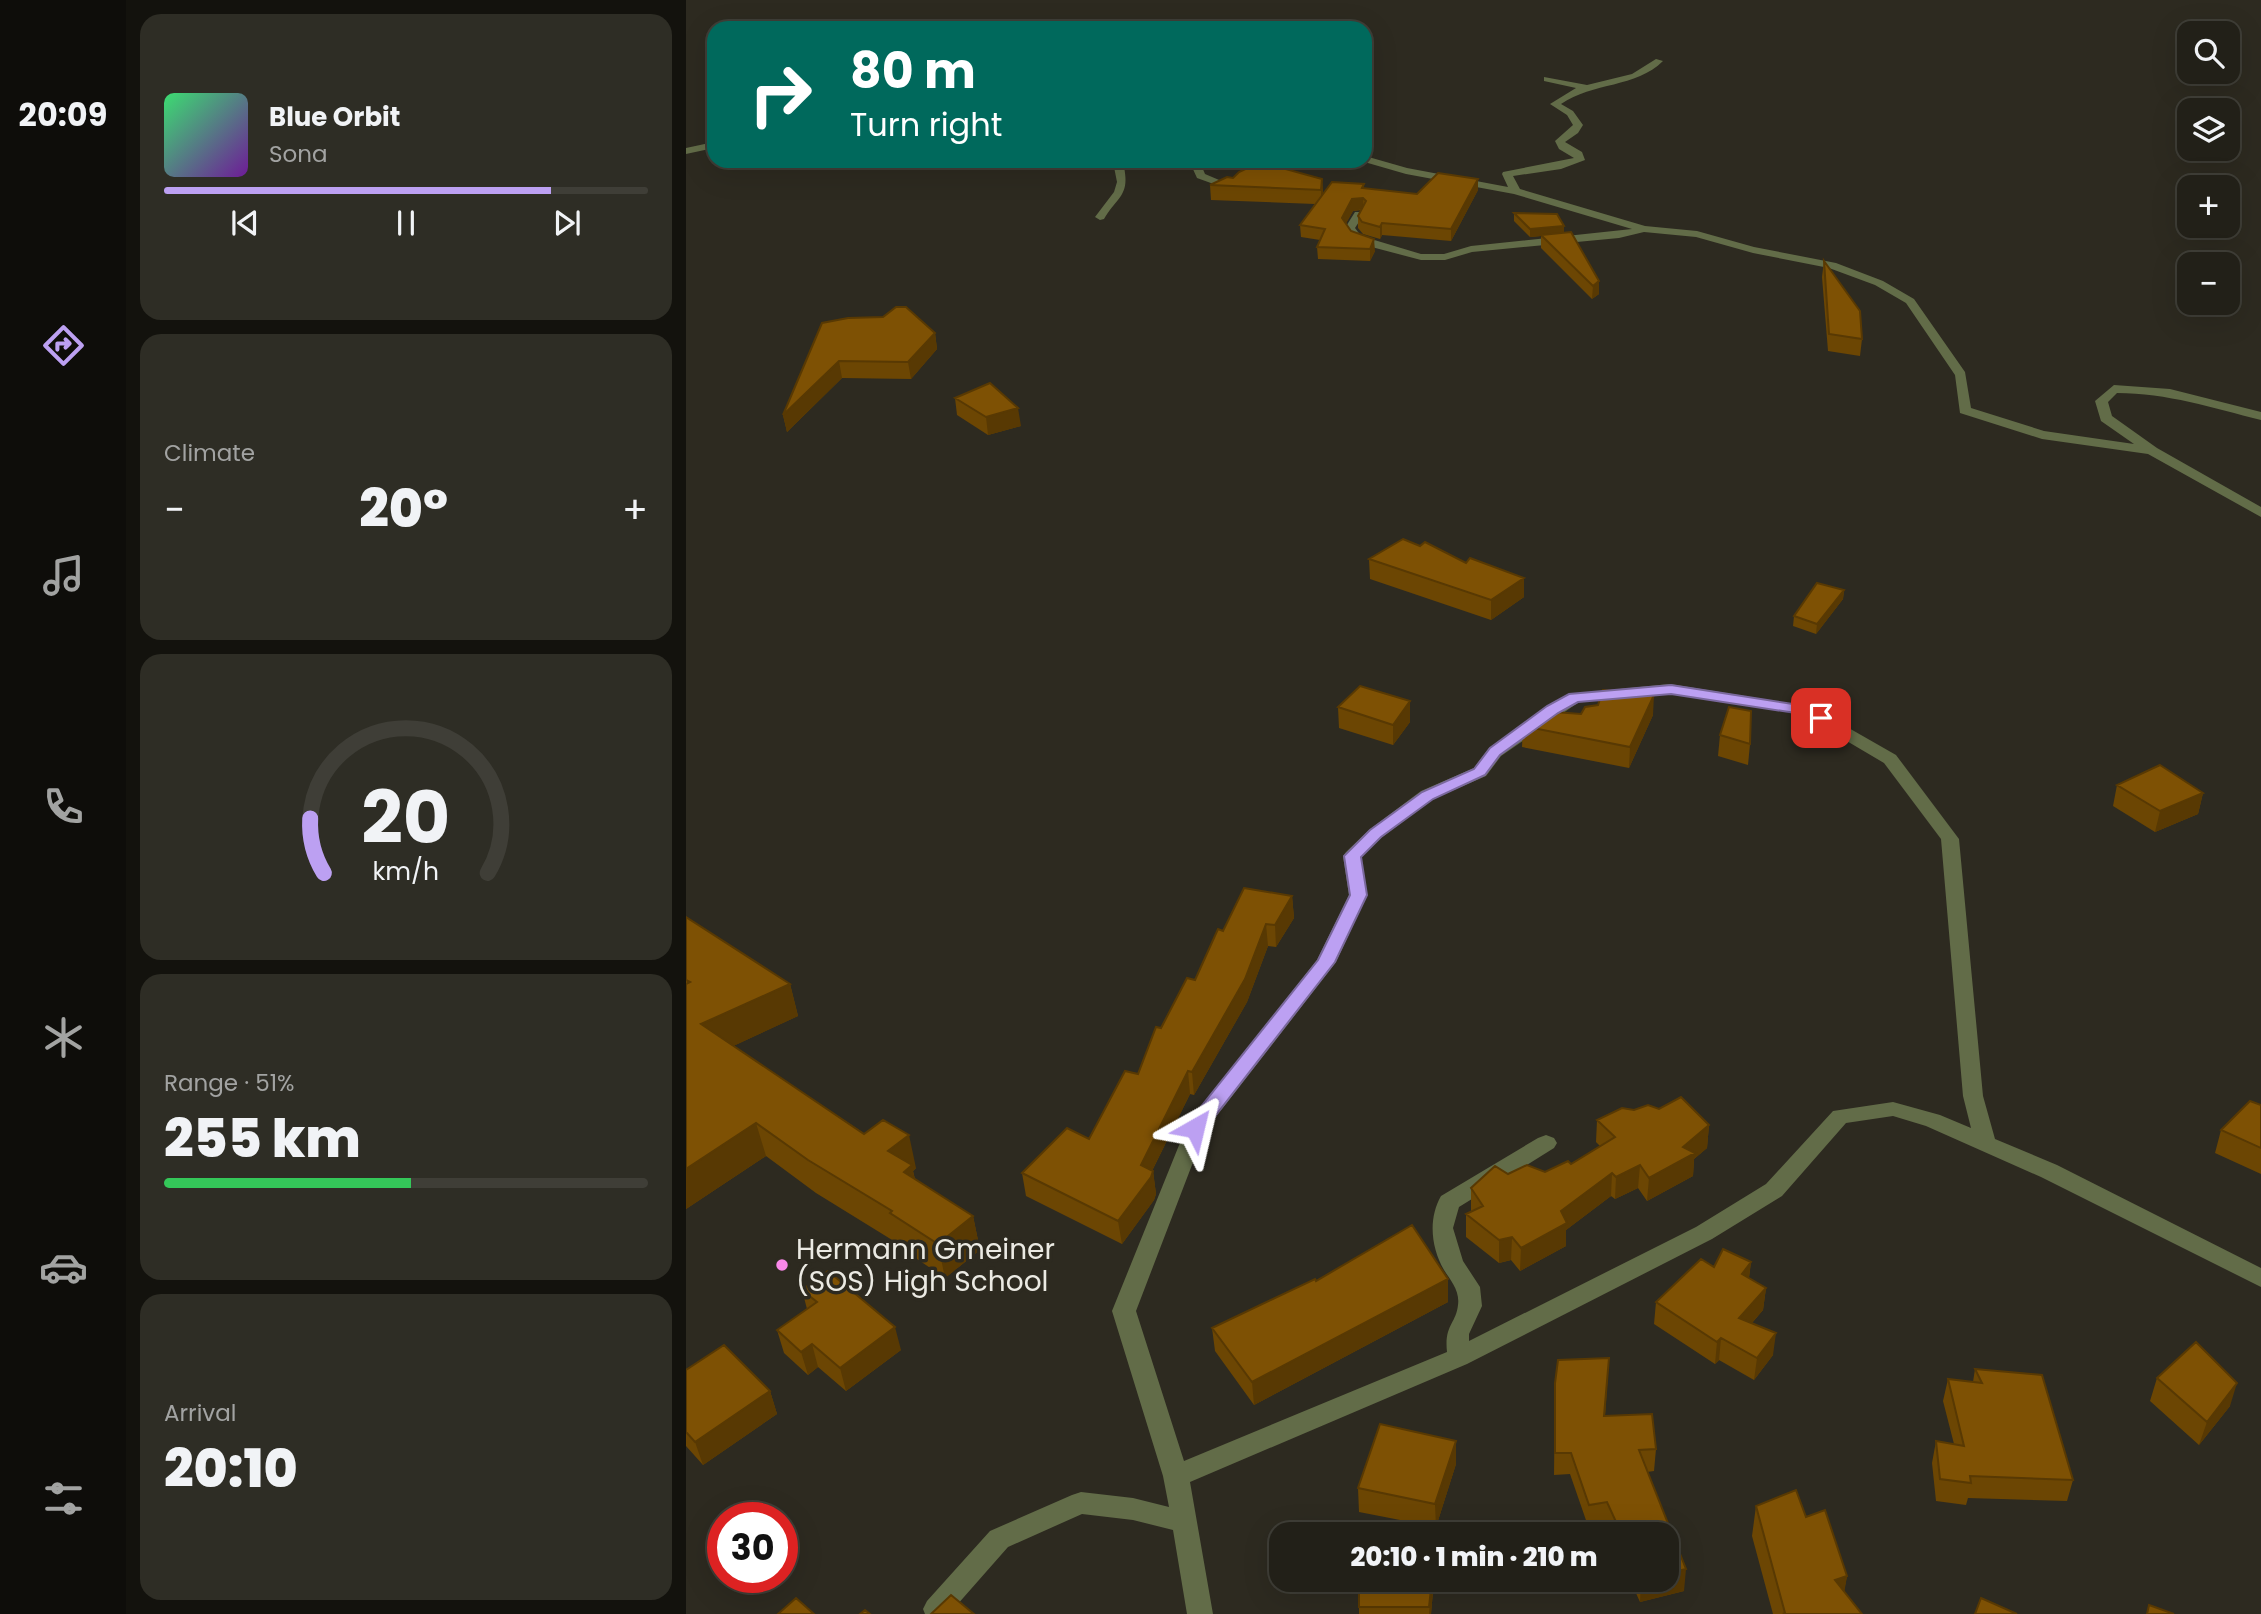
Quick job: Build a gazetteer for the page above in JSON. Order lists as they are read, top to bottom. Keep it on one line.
{"places":["Hermann Gmeiner (SOS) High School"],"page":{"tabs":"20:09","map_buttons":["+","−"],"turn":["80 m","Turn right"],"song":["Blue Orbit","Sona"],"tile":["Climate",["Range · 51%","255 km"],["Arrival","20:10"]],"heat":["−","20°","+"],"limit":"30","trip":"20:10 · 1 min · 210 m","gauge":["20","km/h"]}}
